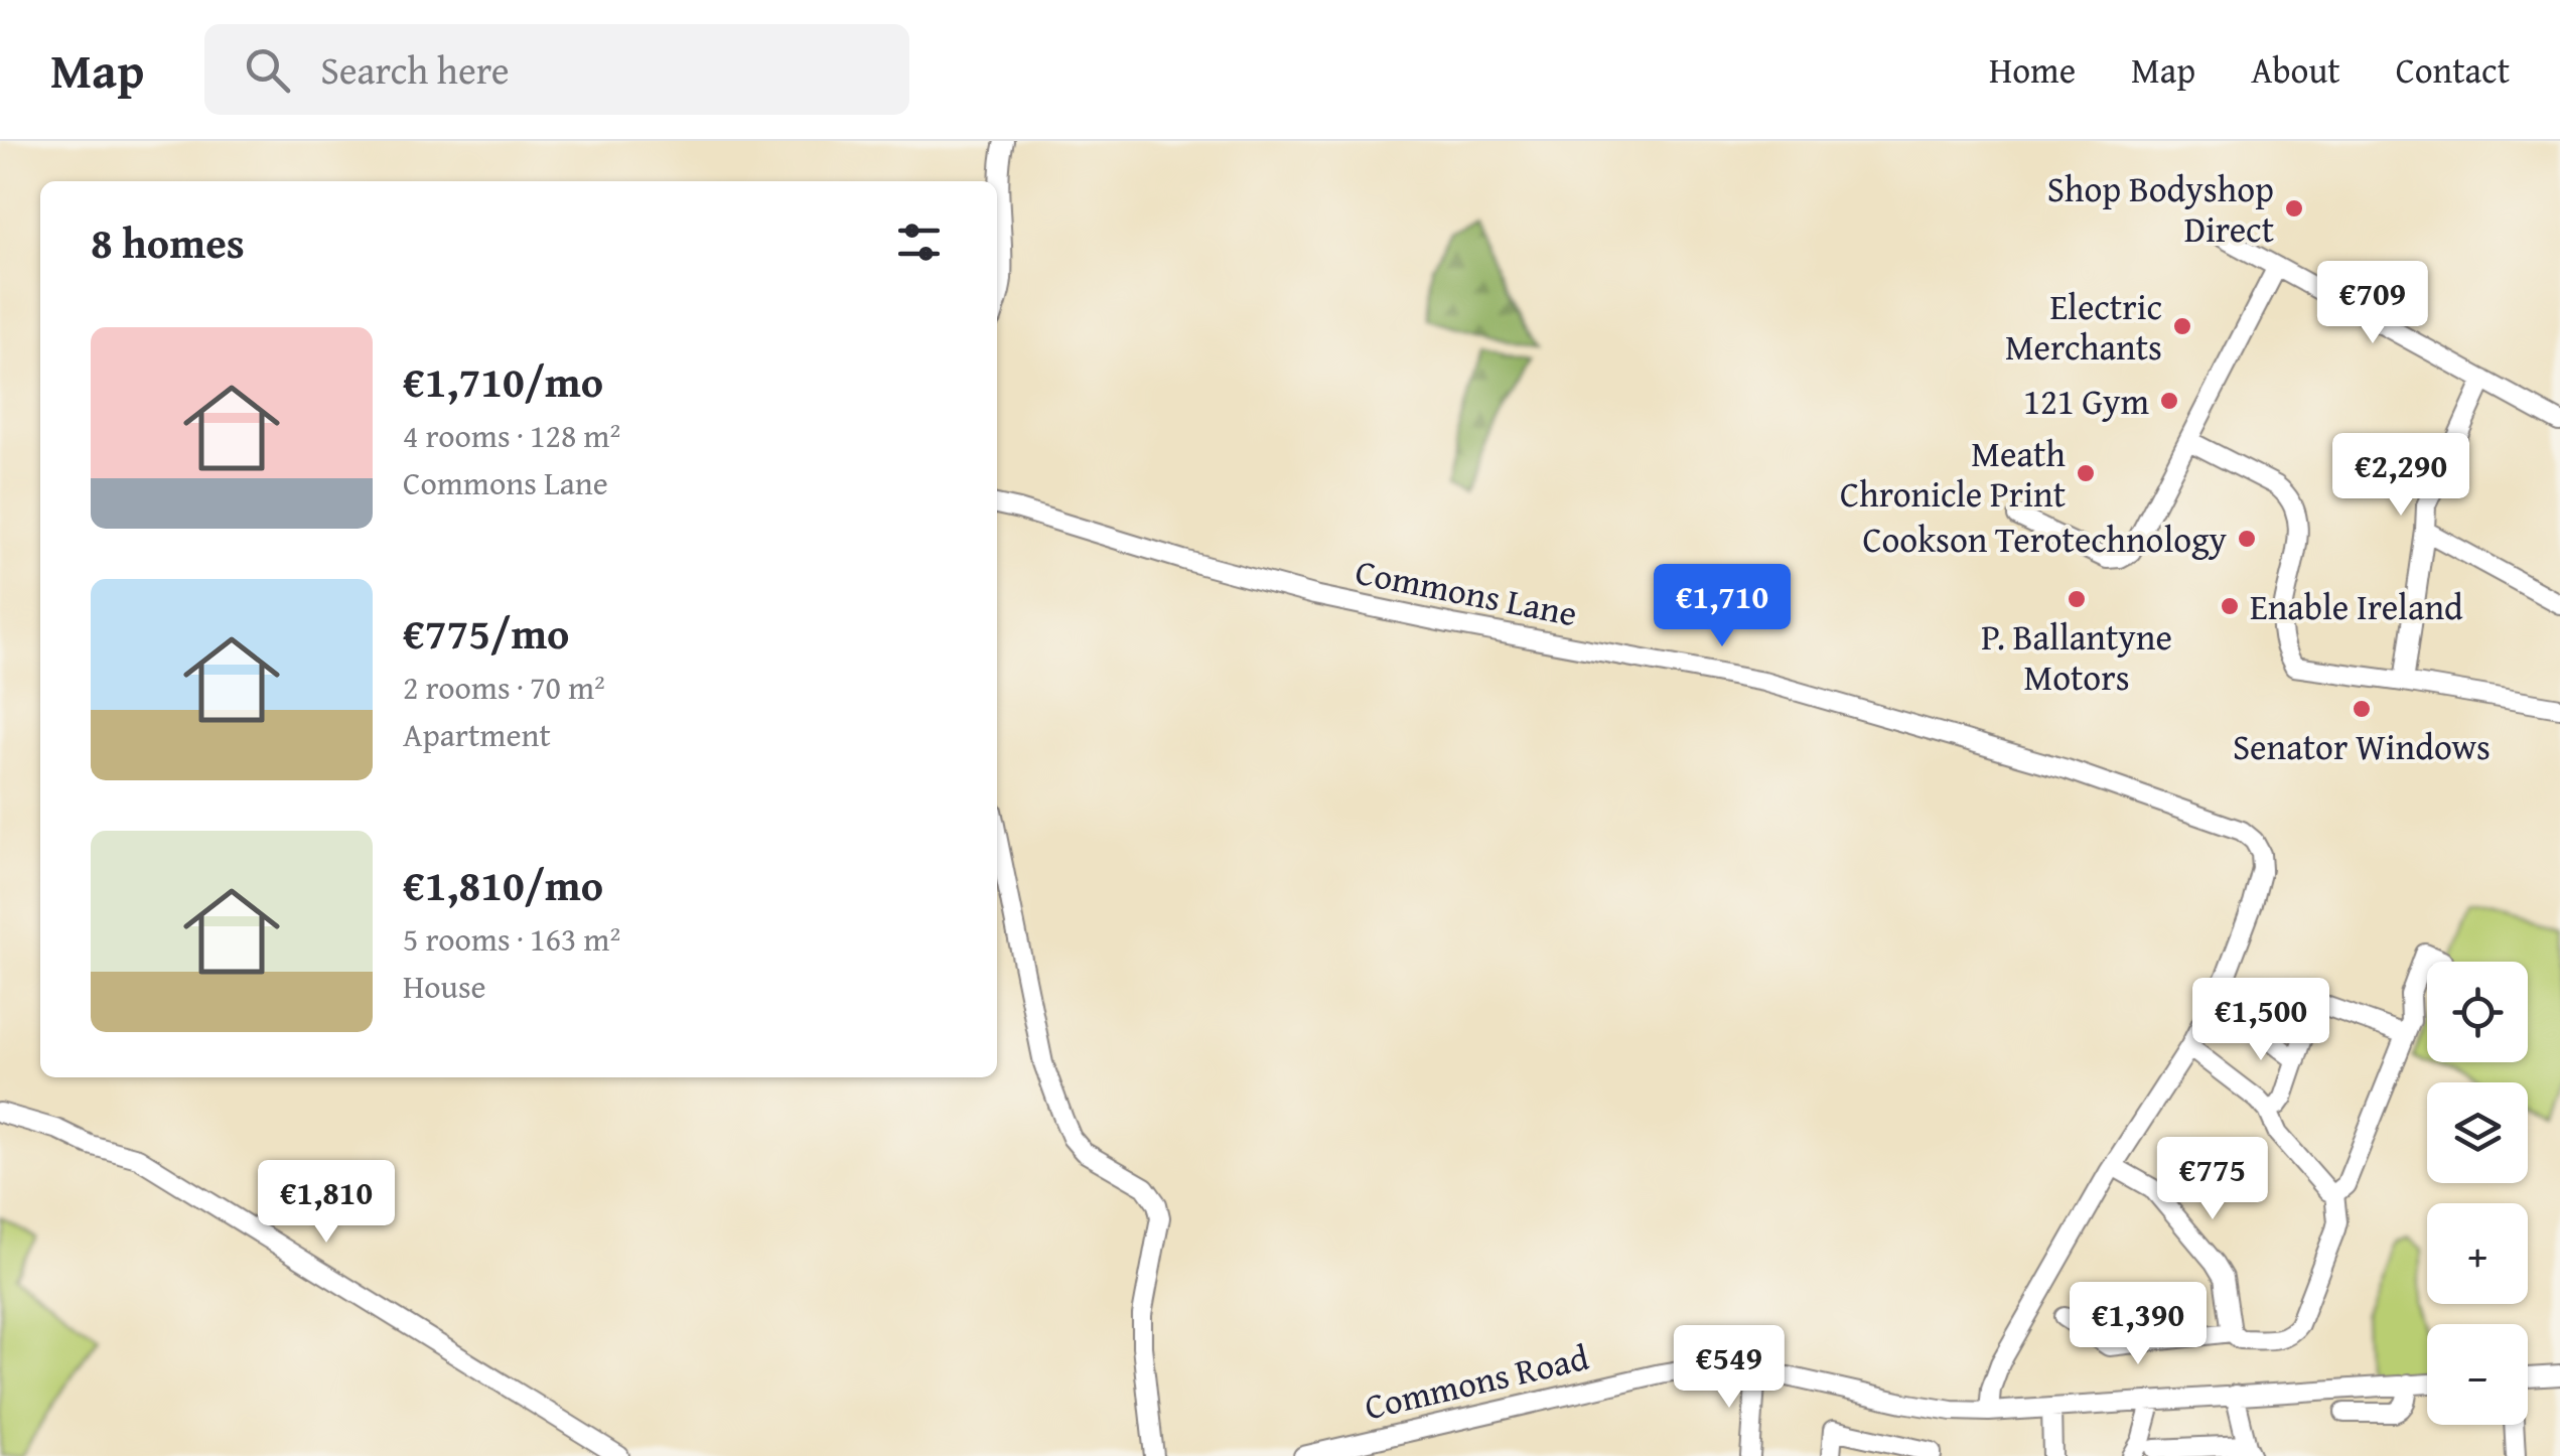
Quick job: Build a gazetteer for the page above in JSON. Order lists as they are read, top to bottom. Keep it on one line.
{"streets":{"street":["Commons Lane","Commons Road"]},"crossings":[["Commons Lane","Commons Road"]],"places":["Shop Bodyshop Direct","Electric Merchants","121 Gym","Meath Chronicle Print","Cookson Terotechnology","P. Ballantyne Motors","Enable Ireland","Senator Windows"],"page":{"header":"Map","search":"Search here","nav":["Home","Map","About","Contact"],"heading":"8 homes","price":["€709","€2,290","€1,710","€1,500","€775","€1,810","€1,390","€549"],"list":[{"name":"€1,710/mo","note":"4 rooms · 128 m² · Commons Lane"},{"name":"€775/mo","note":"2 rooms · 70 m² · Apartment"},{"name":"€1,810/mo","note":"5 rooms · 163 m² · House"}],"map_buttons":["+","−"]}}
